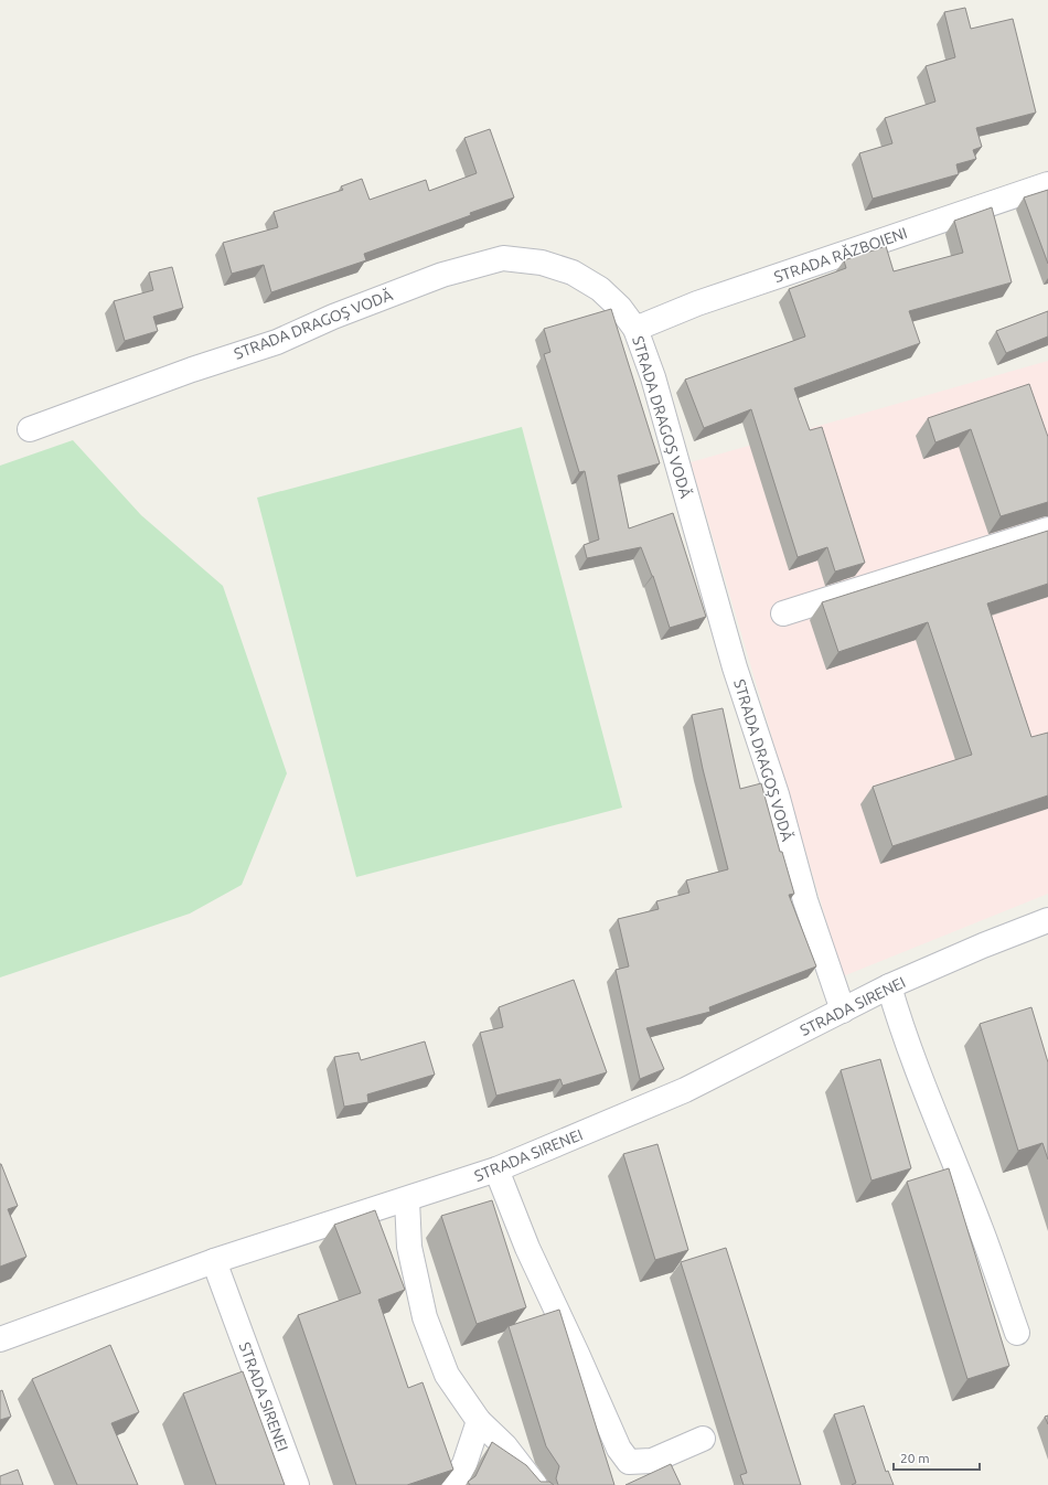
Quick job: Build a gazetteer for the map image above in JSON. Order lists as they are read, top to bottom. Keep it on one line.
{"streets":{"street":["STRADA RĂZBOIENI","STRADA DRAGOȘ VODĂ","STRADA SIRENEI"]},"crossings":[["STRADA RĂZBOIENI","STRADA DRAGOȘ VODĂ"],["STRADA DRAGOȘ VODĂ","STRADA SIRENEI"]],"scale_bar":"20 m"}
